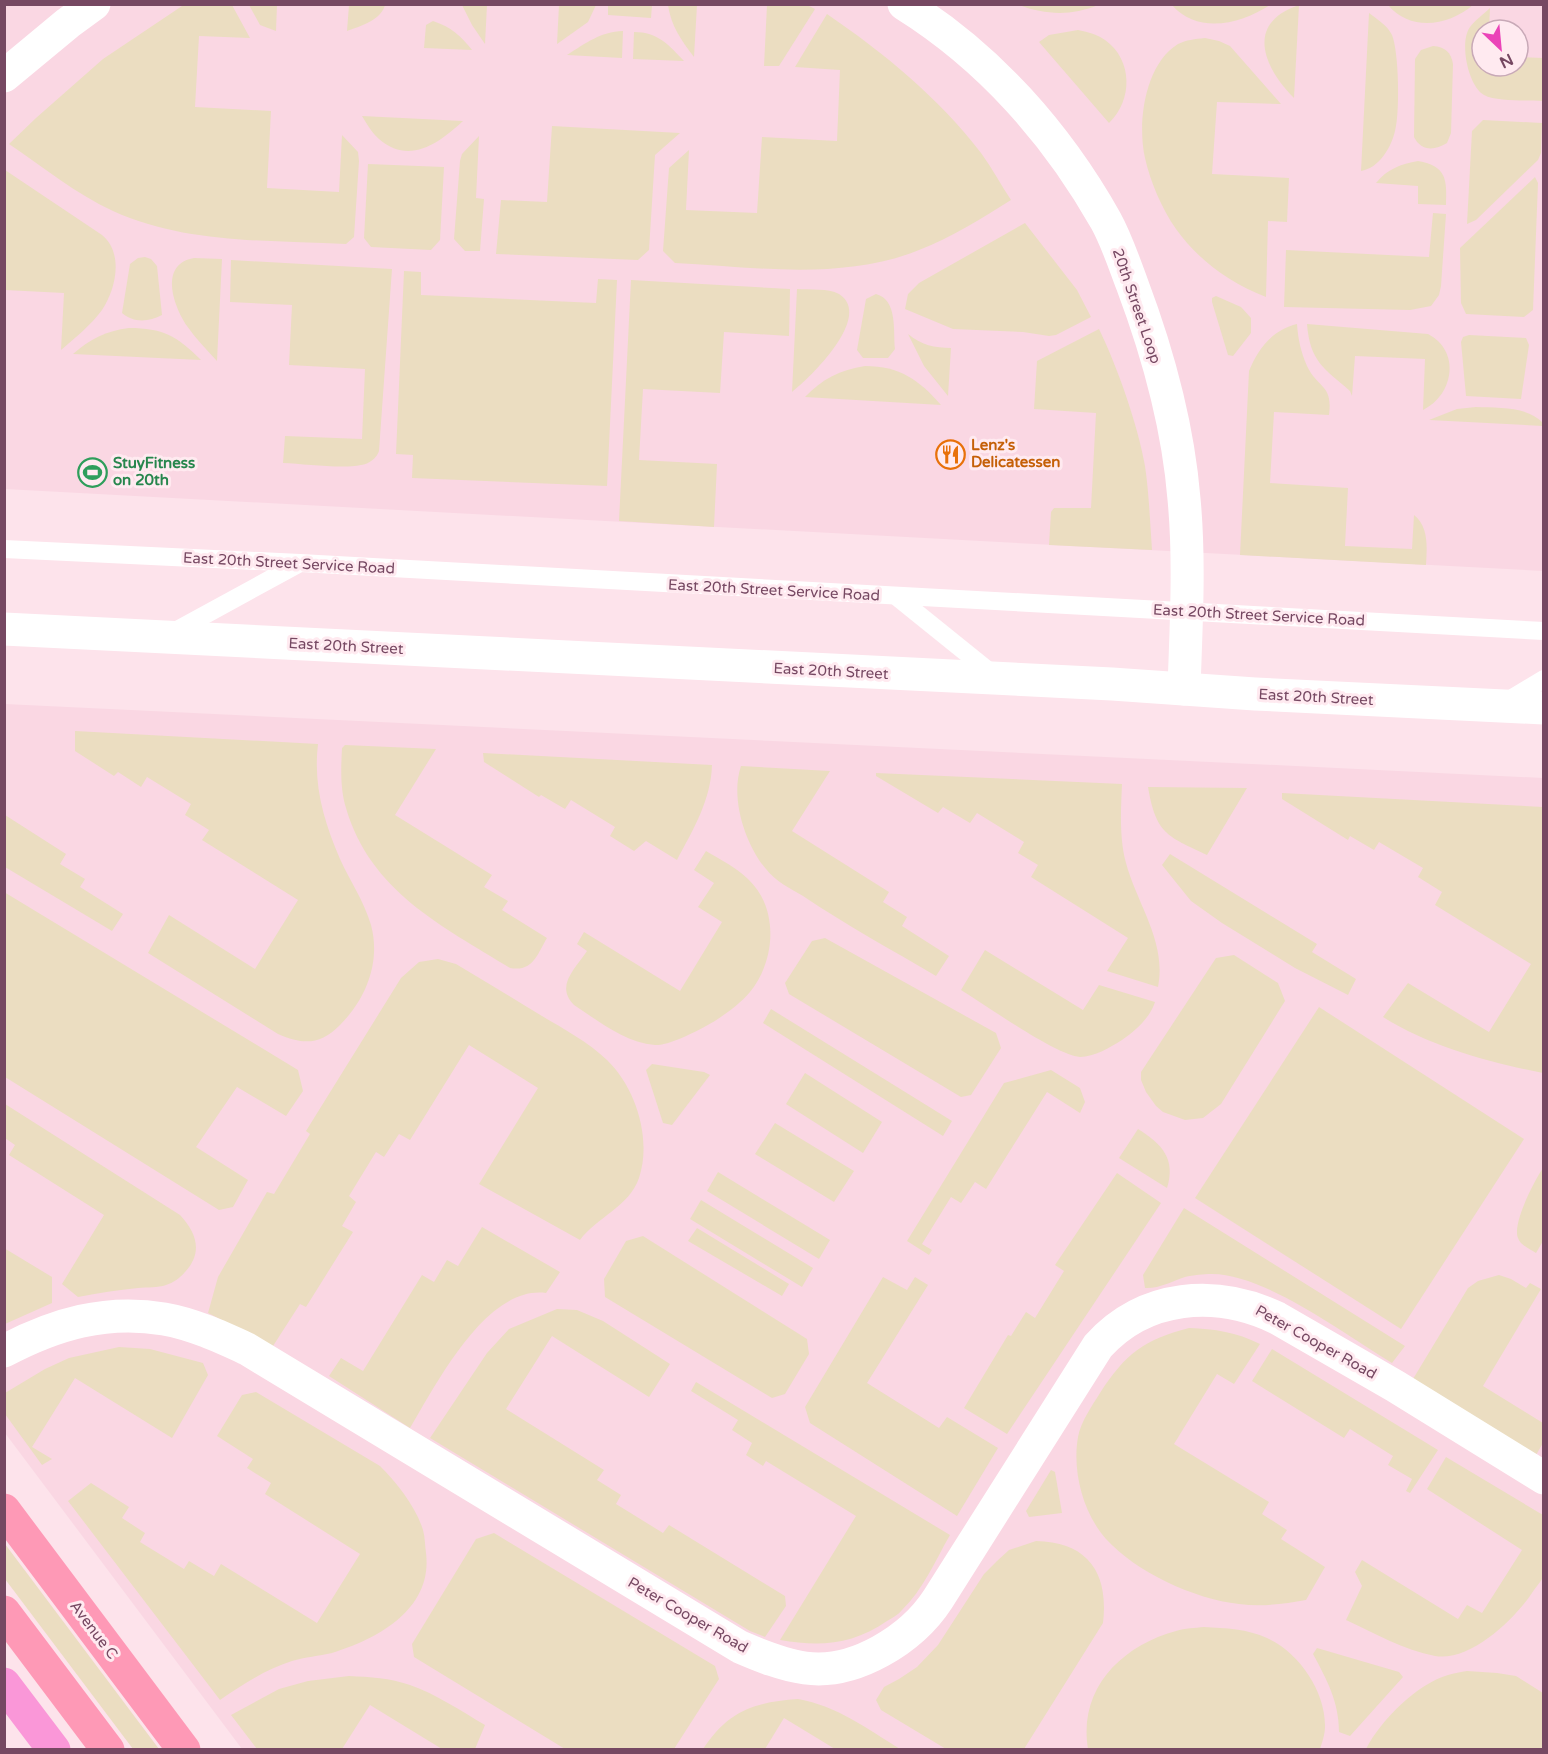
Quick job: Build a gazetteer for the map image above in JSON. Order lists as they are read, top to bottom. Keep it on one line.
{"streets":{"main road":["Avenue C"],"street":["20th Street Loop","East 20th Street","Peter Cooper Road"],"lane":["East 20th Street Service Road"]},"crossings":[["20th Street Loop","East 20th Street Service Road"],["20th Street Loop","East 20th Street"]],"places":{"restaurant":["Lenz's Delicatessen"],"sports":["StuyFitness on 20th"]},"north":"bottom right"}
